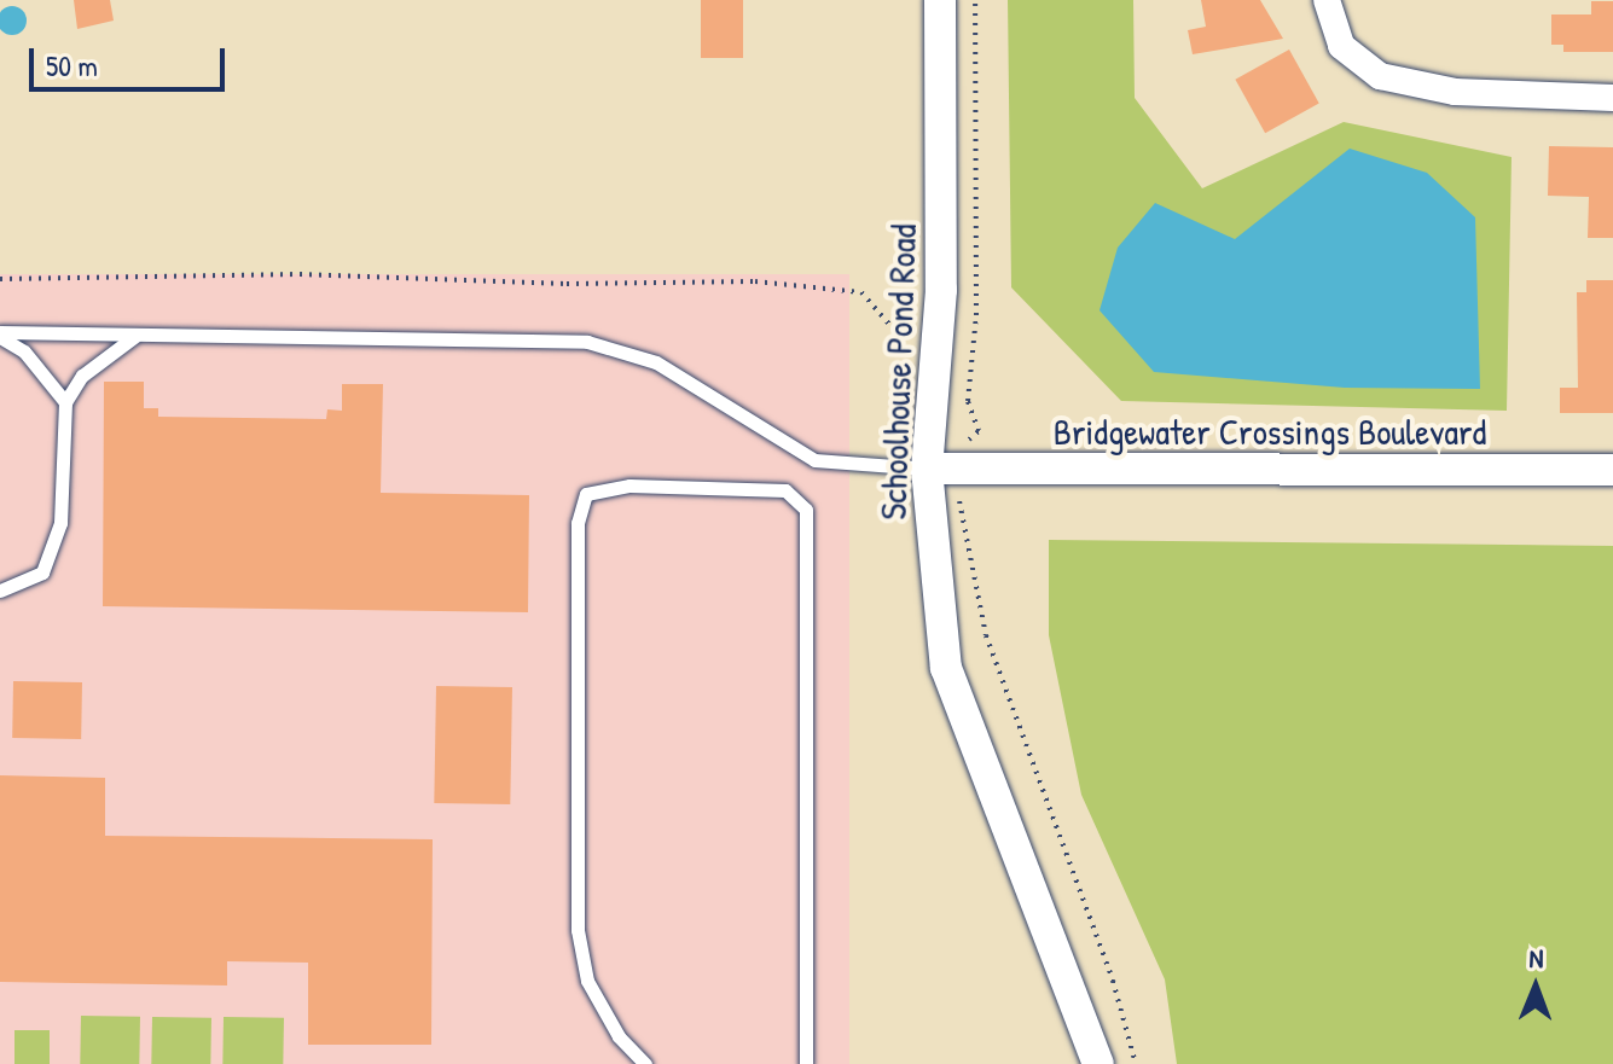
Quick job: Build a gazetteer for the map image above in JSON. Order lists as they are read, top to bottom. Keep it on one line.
{"streets":{"street":["Schoolhouse Pond Road","Bridgewater Crossings Boulevard"]},"crossings":[["Schoolhouse Pond Road","Bridgewater Crossings Boulevard"]],"scale_bar":"50 m","north":"top"}
